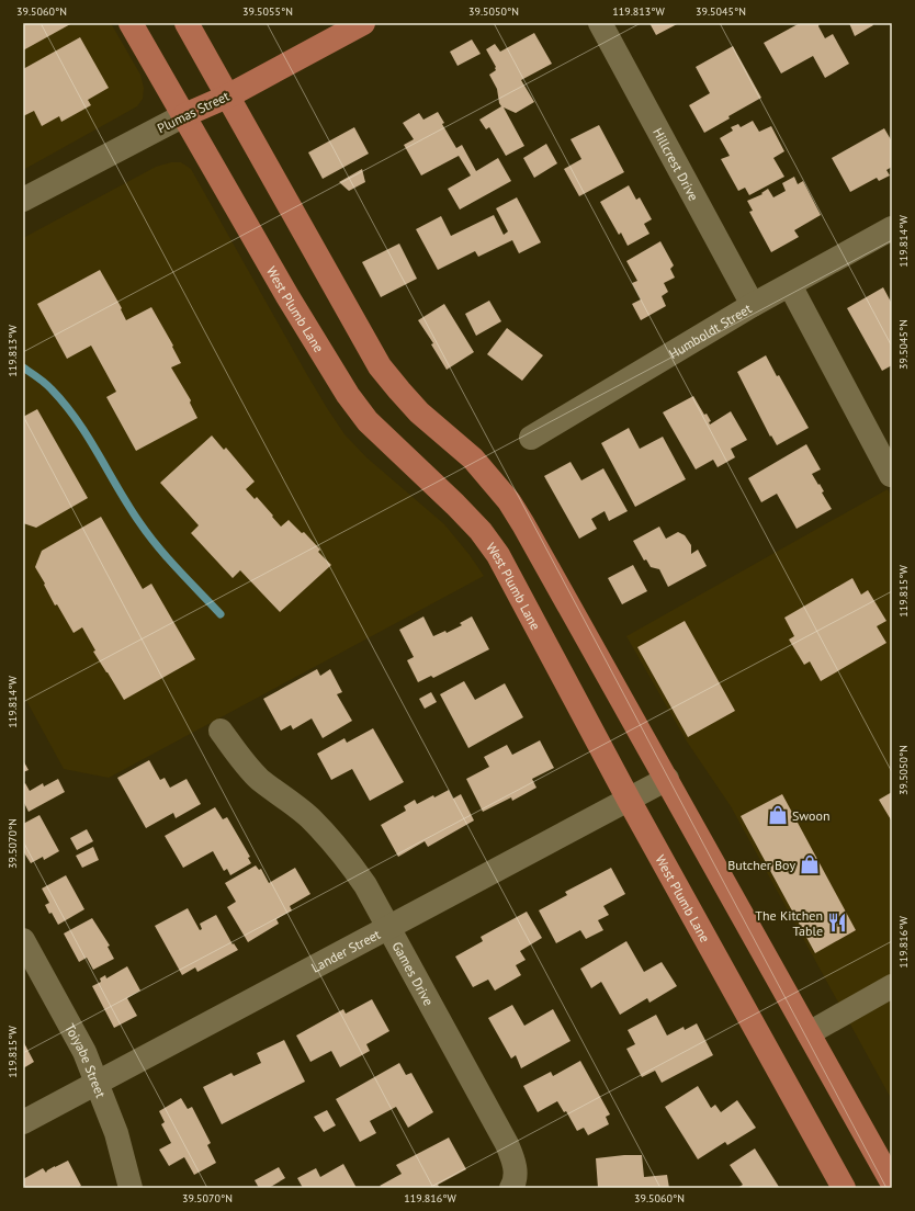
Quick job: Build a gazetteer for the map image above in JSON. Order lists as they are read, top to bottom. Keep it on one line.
{"streets":{"main road":["Plumas Street","West Plumb Lane"],"street":["Hillcrest Drive","Humboldt Street","Lander Street","Games Drive","Toiyabe Street"]},"crossings":[["Plumas Street","West Plumb Lane"],["Hillcrest Drive","Humboldt Street"],["West Plumb Lane","Lander Street"],["Lander Street","Games Drive"],["Lander Street","Toiyabe Street"]],"places":{"shop":["Swoon","Butcher Boy"],"restaurant":["The Kitchen Table"]},"coordinates":["39.5060°N","39.5055°N","39.5050°N","119.813°W","39.5045°N","119.814°W","119.815°W","39.5070°N","119.816°W"]}
